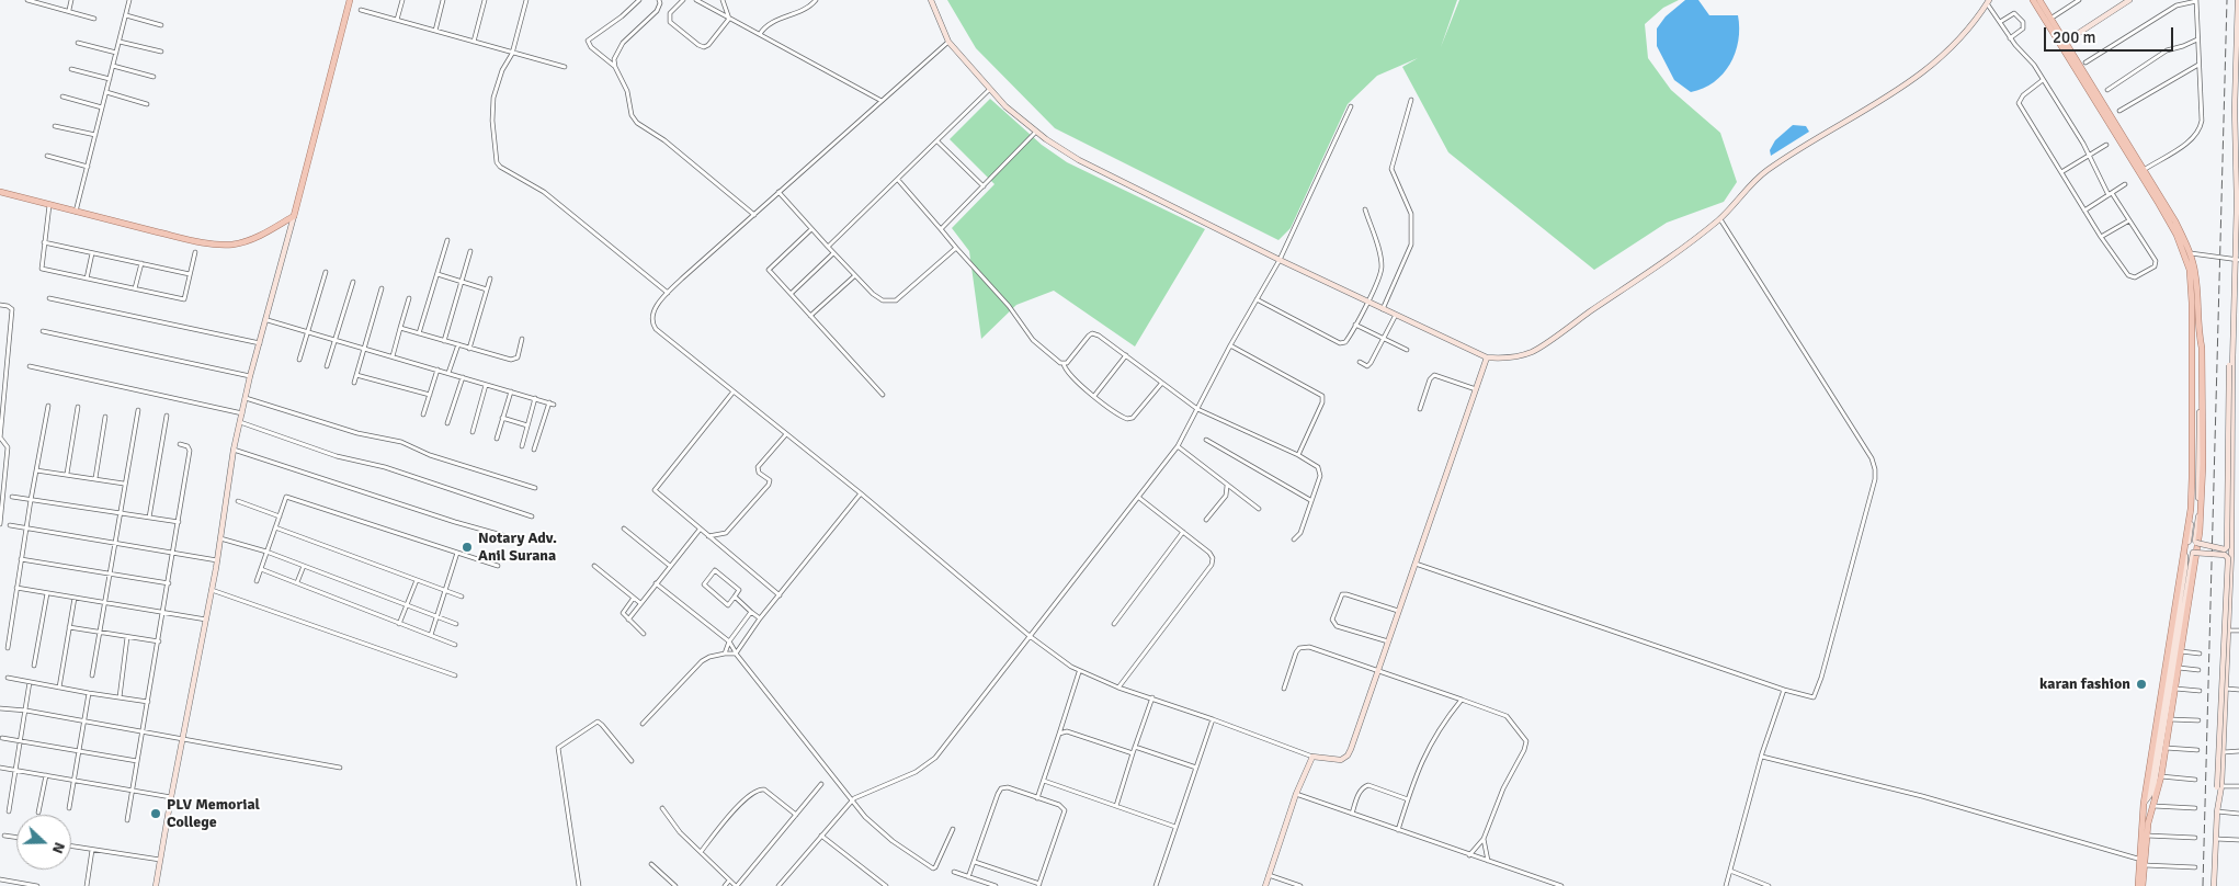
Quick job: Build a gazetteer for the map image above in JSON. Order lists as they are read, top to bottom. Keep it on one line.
{"places":["Notary Adv. Anil Surana","karan fashion","PLV Memorial College"],"scale_bar":"200 m","north":"right"}
